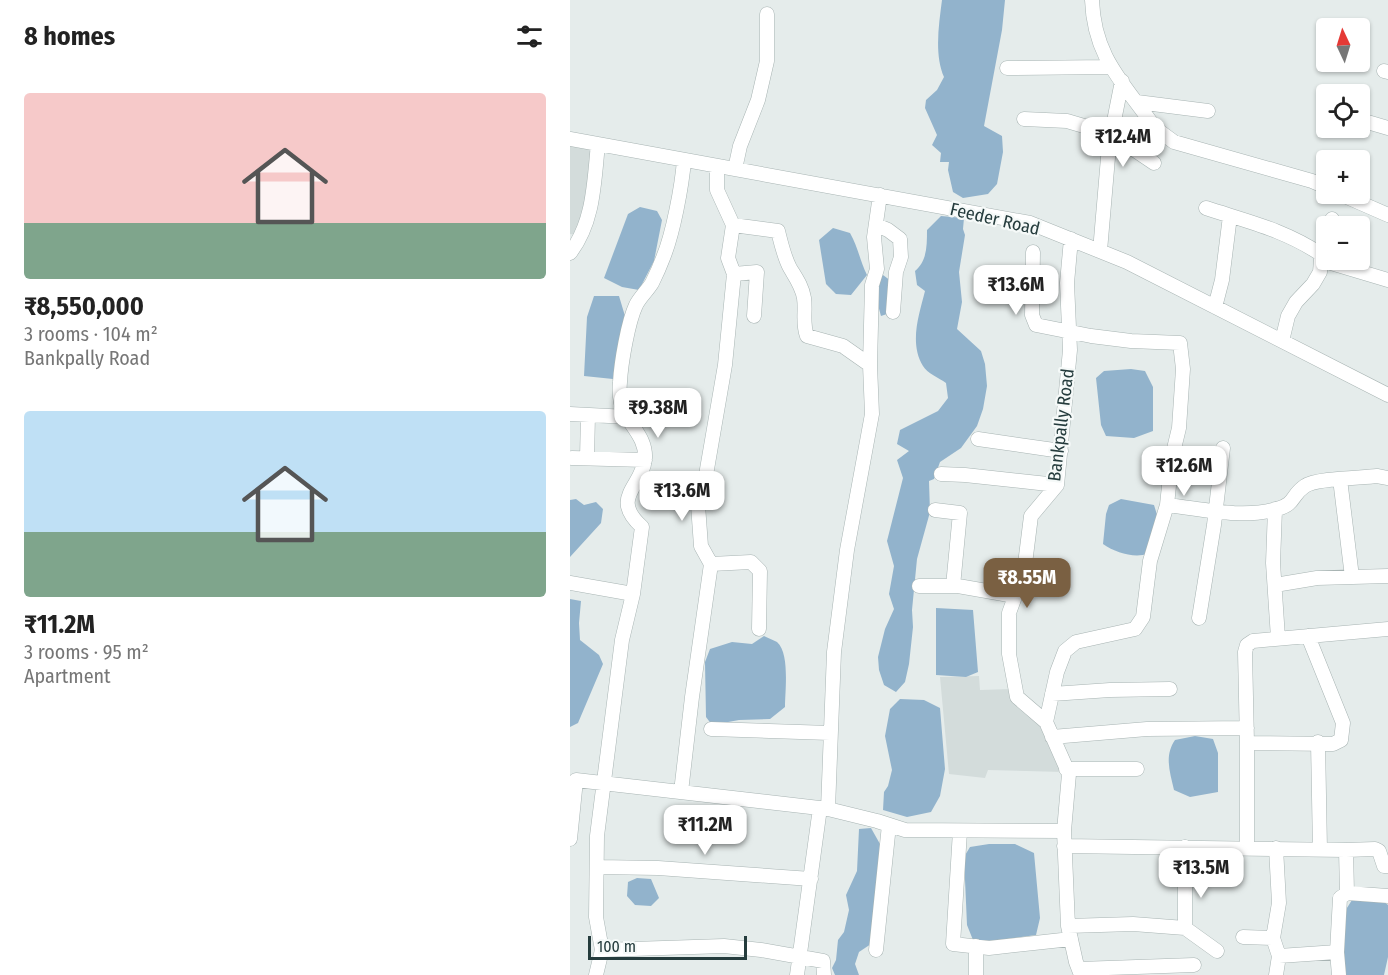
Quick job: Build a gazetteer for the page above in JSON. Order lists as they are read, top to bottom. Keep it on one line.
{"streets":{"street":["Feeder Road","Bankpally Road"]},"crossings":[["Feeder Road","Bankpally Road"]],"scale_bar":"100 m","north":"top","page":{"heading":"8 homes","map_buttons":["+","−"],"list":[{"name":"₹8,550,000","note":"3 rooms · 104 m² · Bankpally Road"},{"name":"₹11.2M","note":"3 rooms · 95 m² · Apartment"}],"price":["₹12.4M","₹13.6M","₹9.38M","₹12.6M","₹13.6M","₹8.55M","₹11.2M","₹13.5M"],"scale":"100 m"}}
